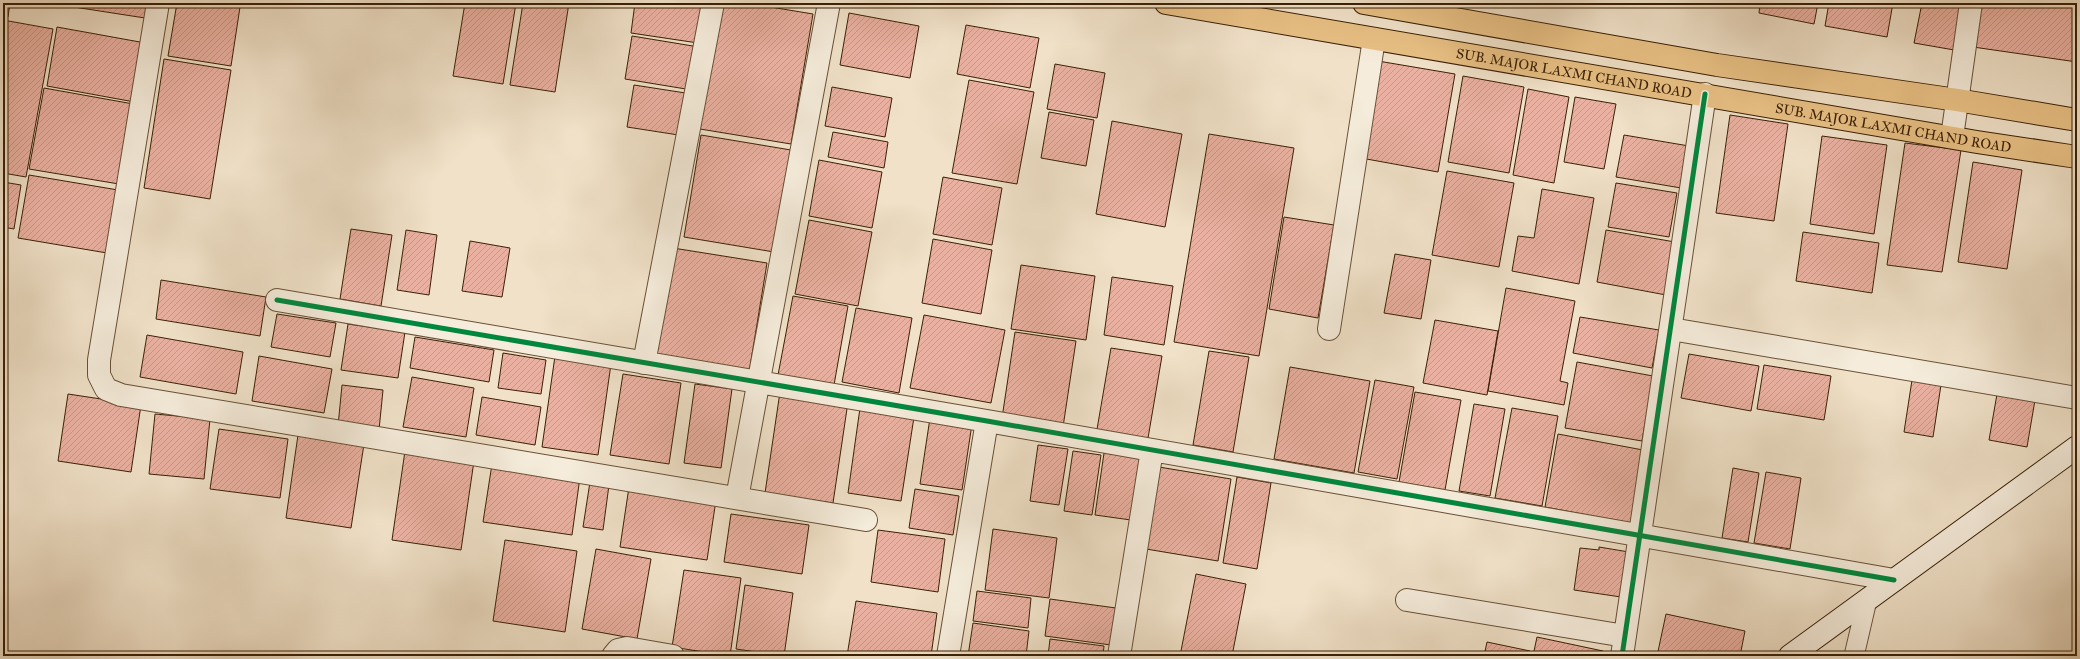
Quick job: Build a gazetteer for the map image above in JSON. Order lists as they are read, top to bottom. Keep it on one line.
{"streets":{"main road":["SUB. MAJOR LAXMI CHAND ROAD"]}}
